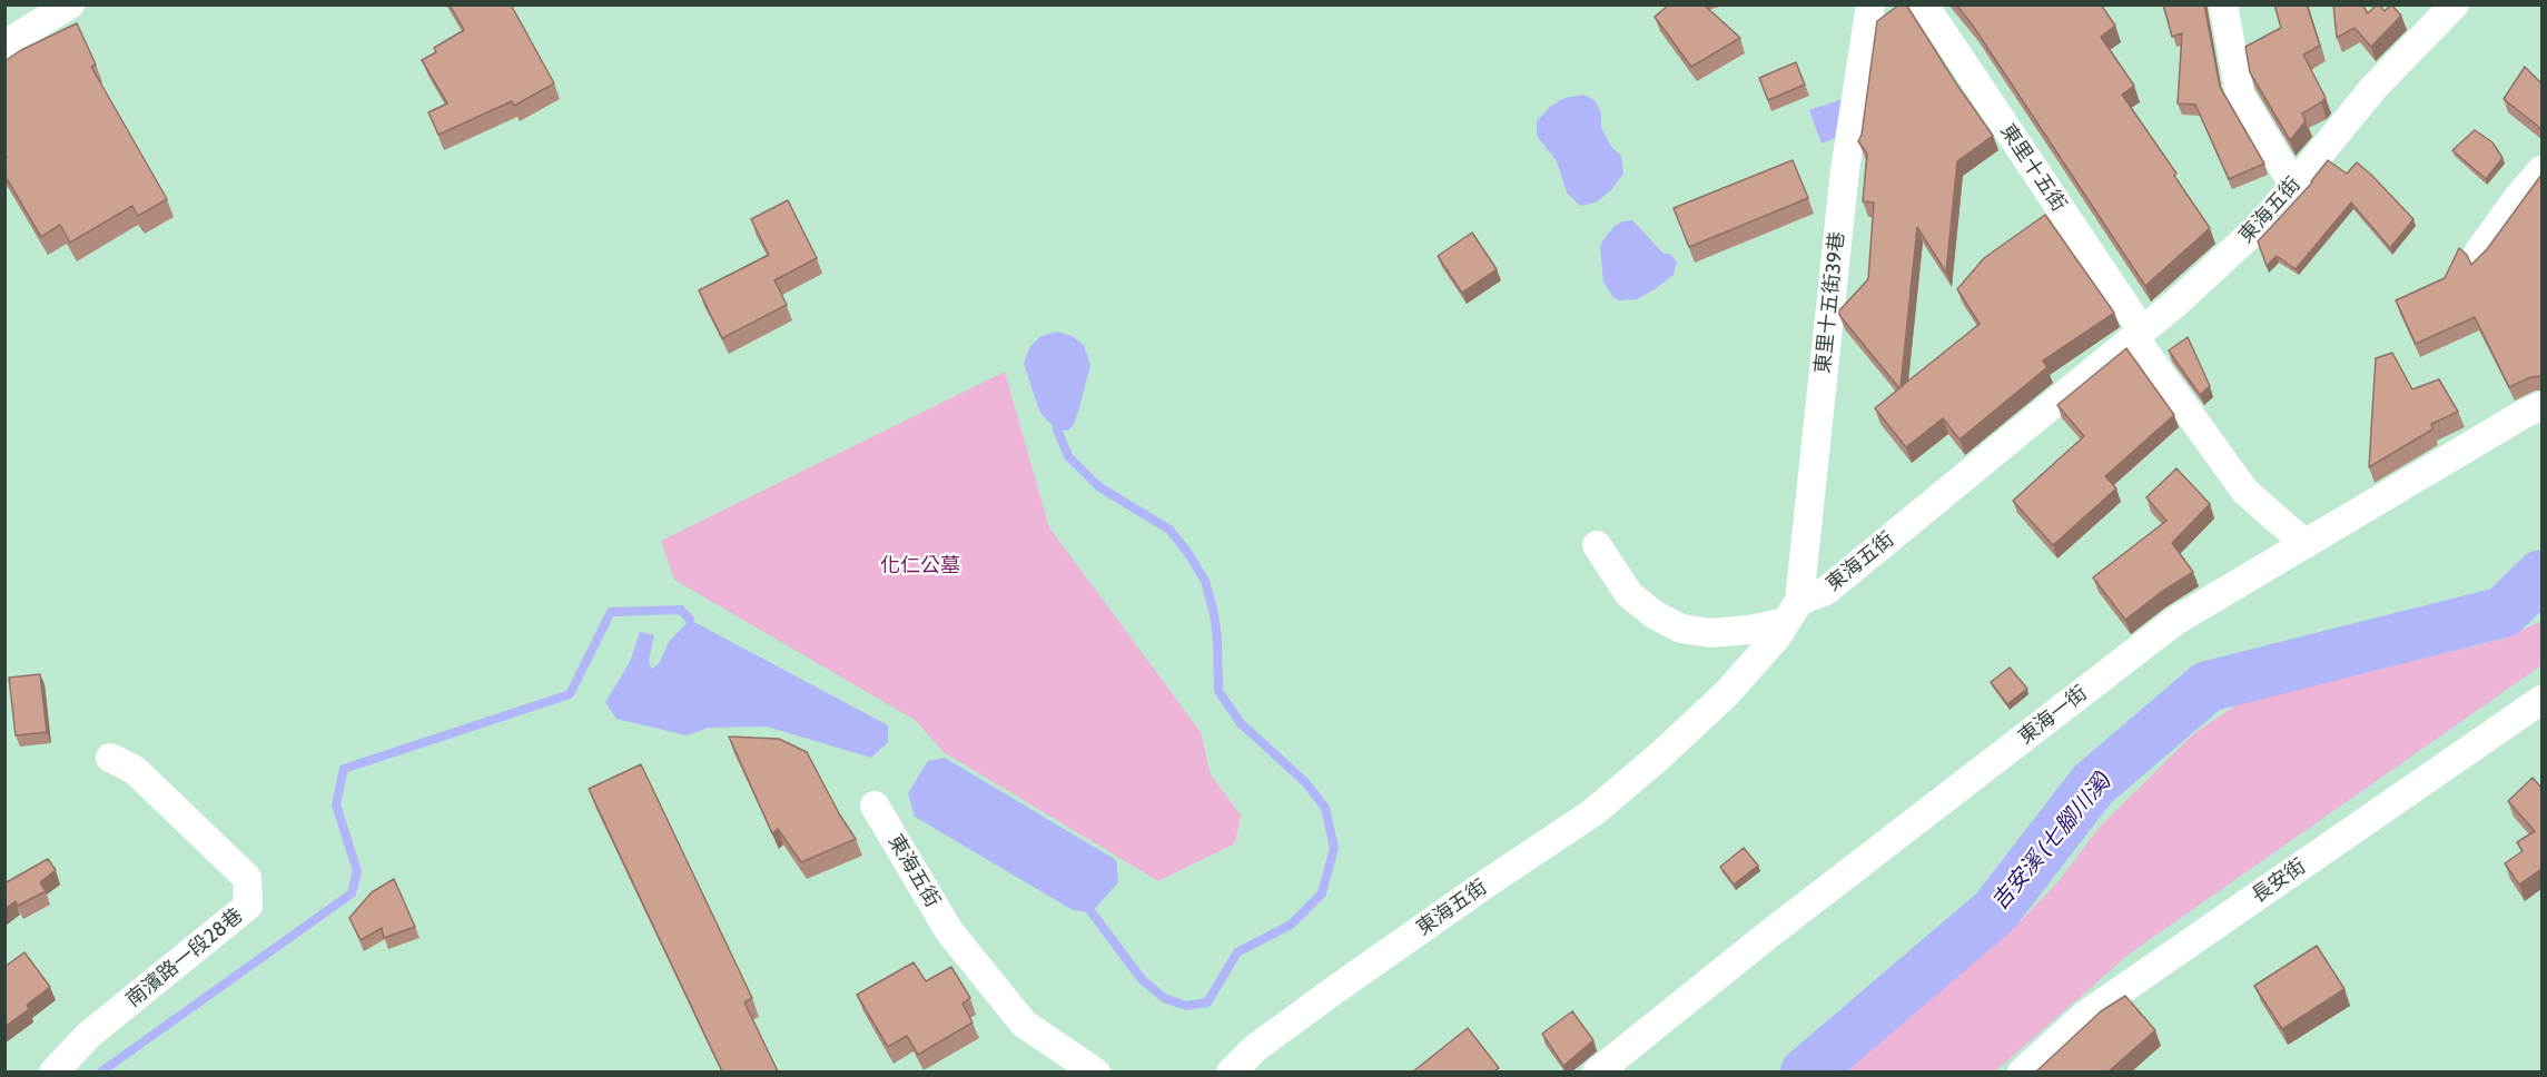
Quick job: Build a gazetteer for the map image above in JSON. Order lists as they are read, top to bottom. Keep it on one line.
{"streets":{"street":["東里十五街","東海五街","東里十五街39巷","東海一街","長安街","南濱路一段28巷"]},"crossings":[["東里十五街","東海五街"],["東里十五街","東海一街"],["東海五街","東里十五街39巷"]],"water":["吉安溪 (七腳川溪)"],"parks":["化仁公墓"]}
